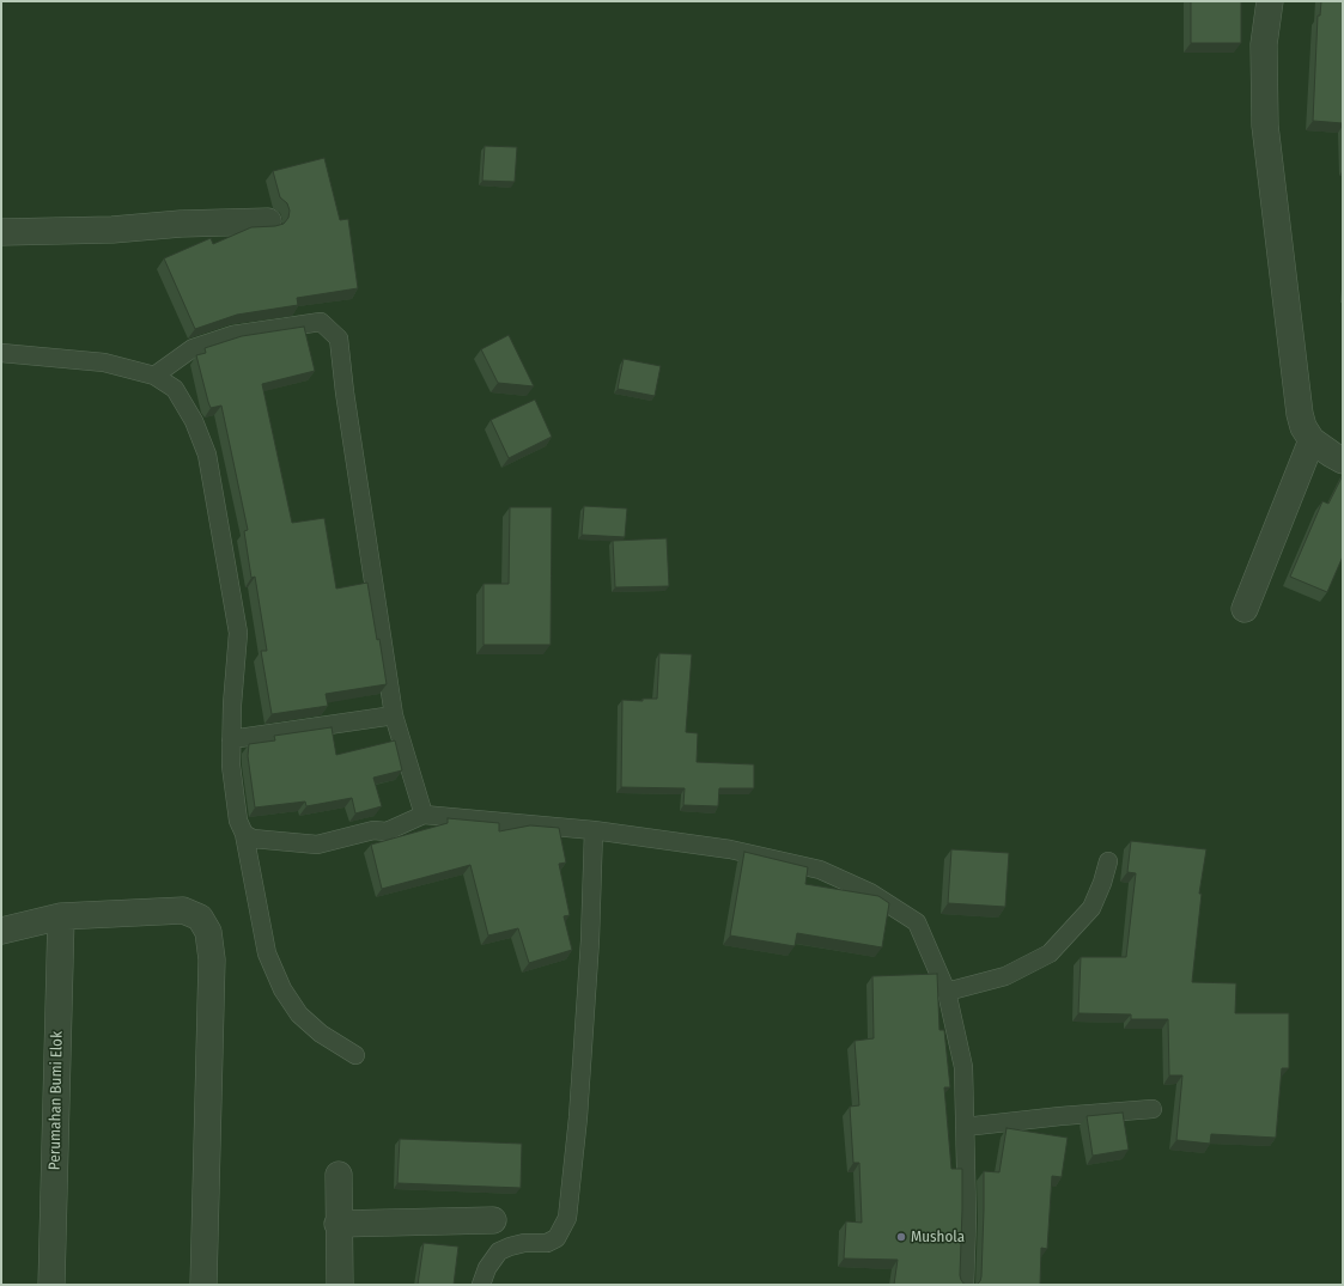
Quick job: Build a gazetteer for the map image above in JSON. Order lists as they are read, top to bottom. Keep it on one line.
{"streets":{"street":["Perumahan Bumi Elok"]},"places":["Mushola"]}
